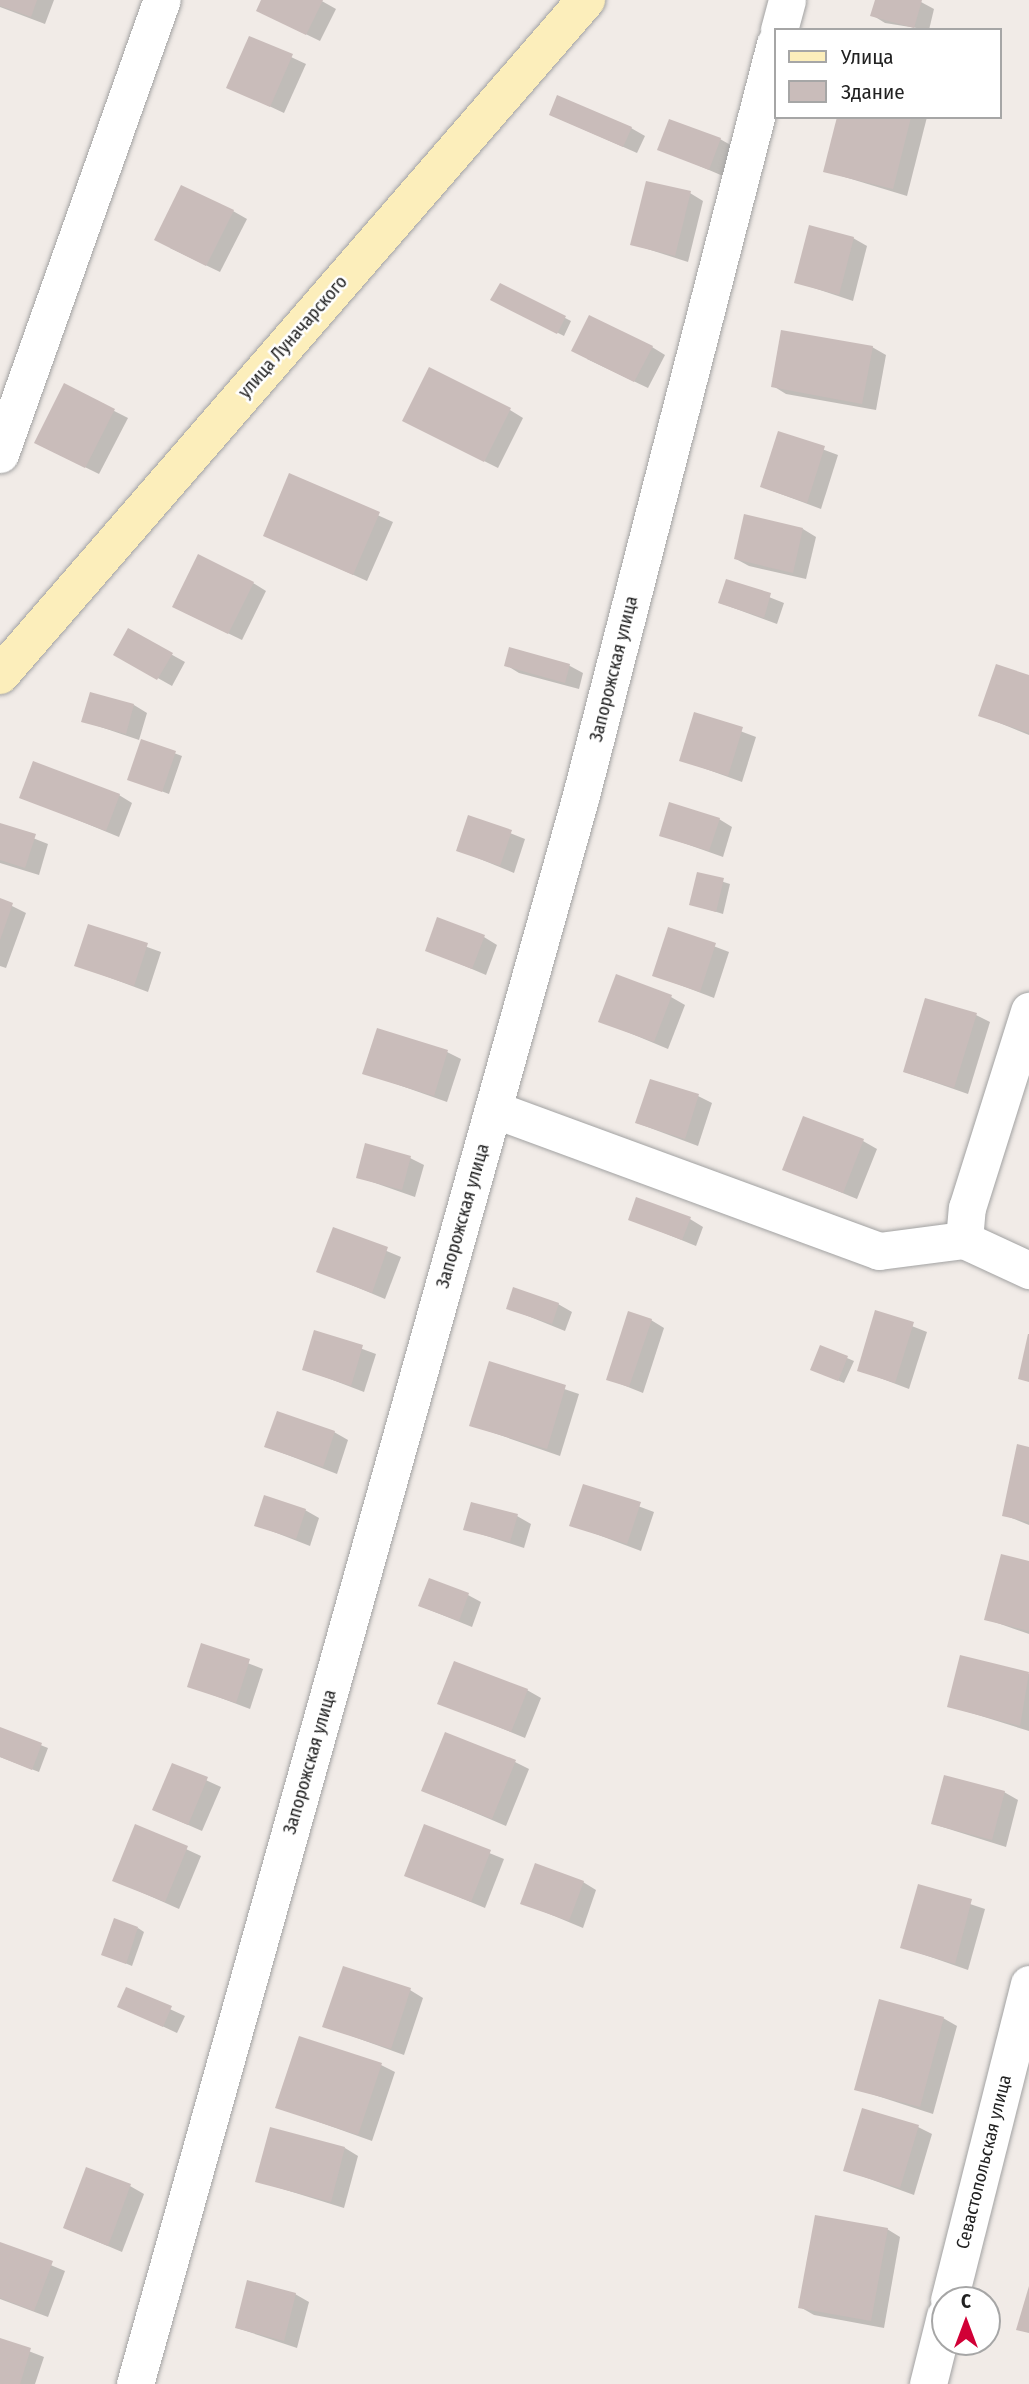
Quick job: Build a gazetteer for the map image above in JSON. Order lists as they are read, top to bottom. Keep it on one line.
{"streets":{"main road":["улица Луначарского"],"street":["Запорожская улица","Севастопольская улица"]},"legend":["Улица","Здание"],"north":"top"}
